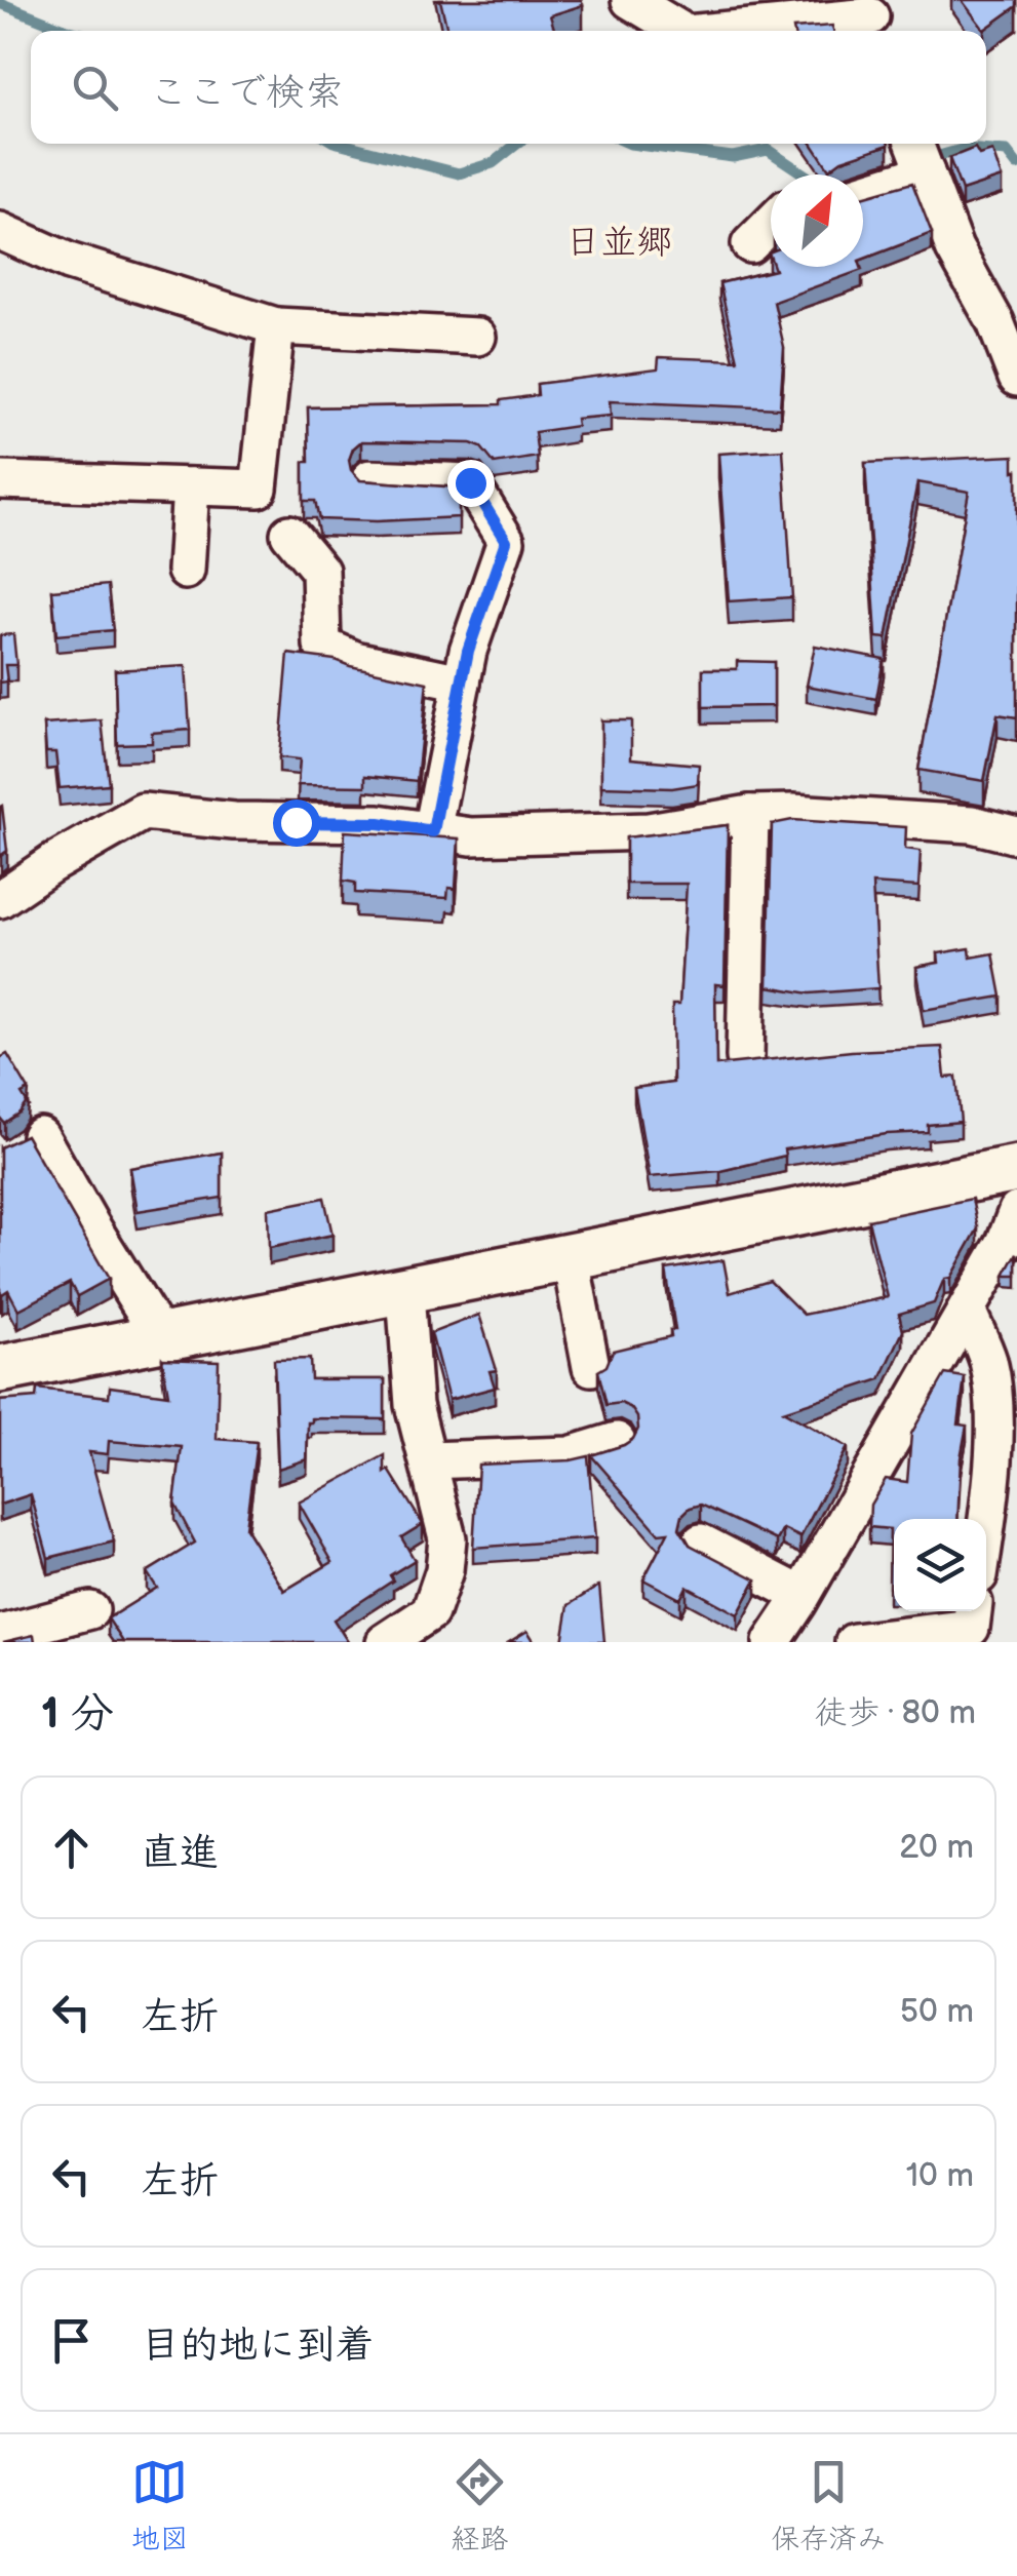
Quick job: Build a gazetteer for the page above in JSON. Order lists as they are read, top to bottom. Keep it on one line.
{"districts":["日並郷"],"north":"top right","page":{"search":"ここで検索","heading":["1 分","徒歩 · 80 m"],"list":[["直進","20 m"],["左折","50 m"],["左折","10 m"],"目的地に到着"],"nav":["地図","経路","保存済み"]}}
